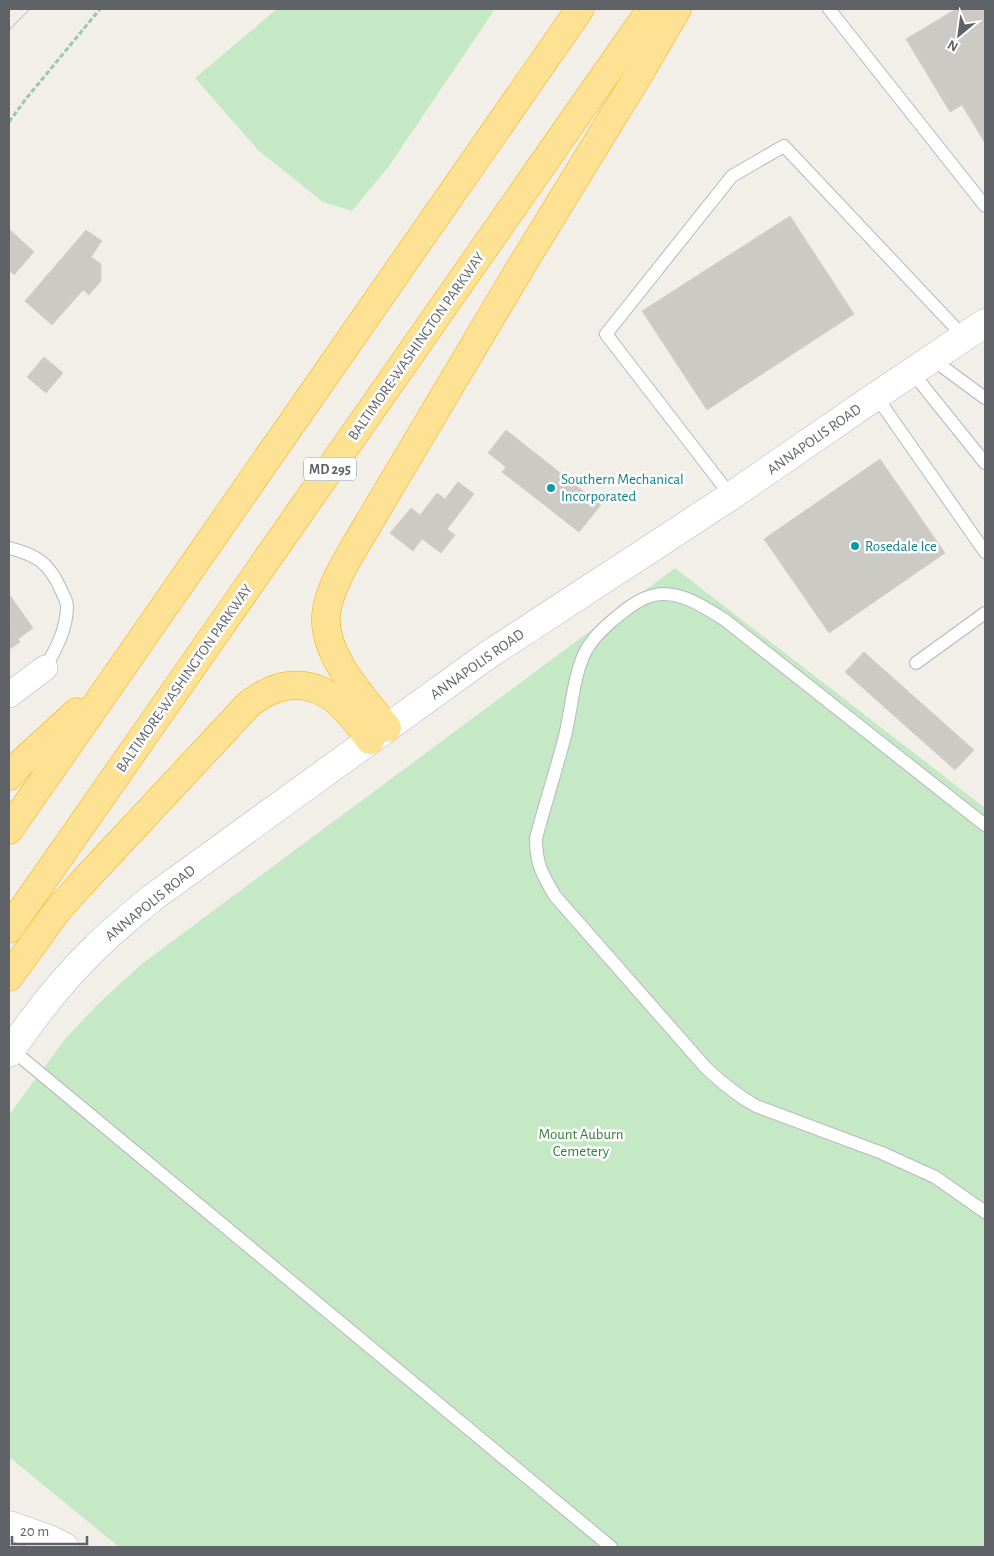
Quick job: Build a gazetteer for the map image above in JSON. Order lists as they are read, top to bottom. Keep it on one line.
{"streets":{"highway":["BALTIMORE-WASHINGTON PARKWAY","MD 295"],"main road":["ANNAPOLIS ROAD"]},"parks":["Mount Auburn Cemetery"],"places":["Southern Mechanical Incorporated","Rosedale Ice"],"scale_bar":"20 m","north":"bottom left"}
